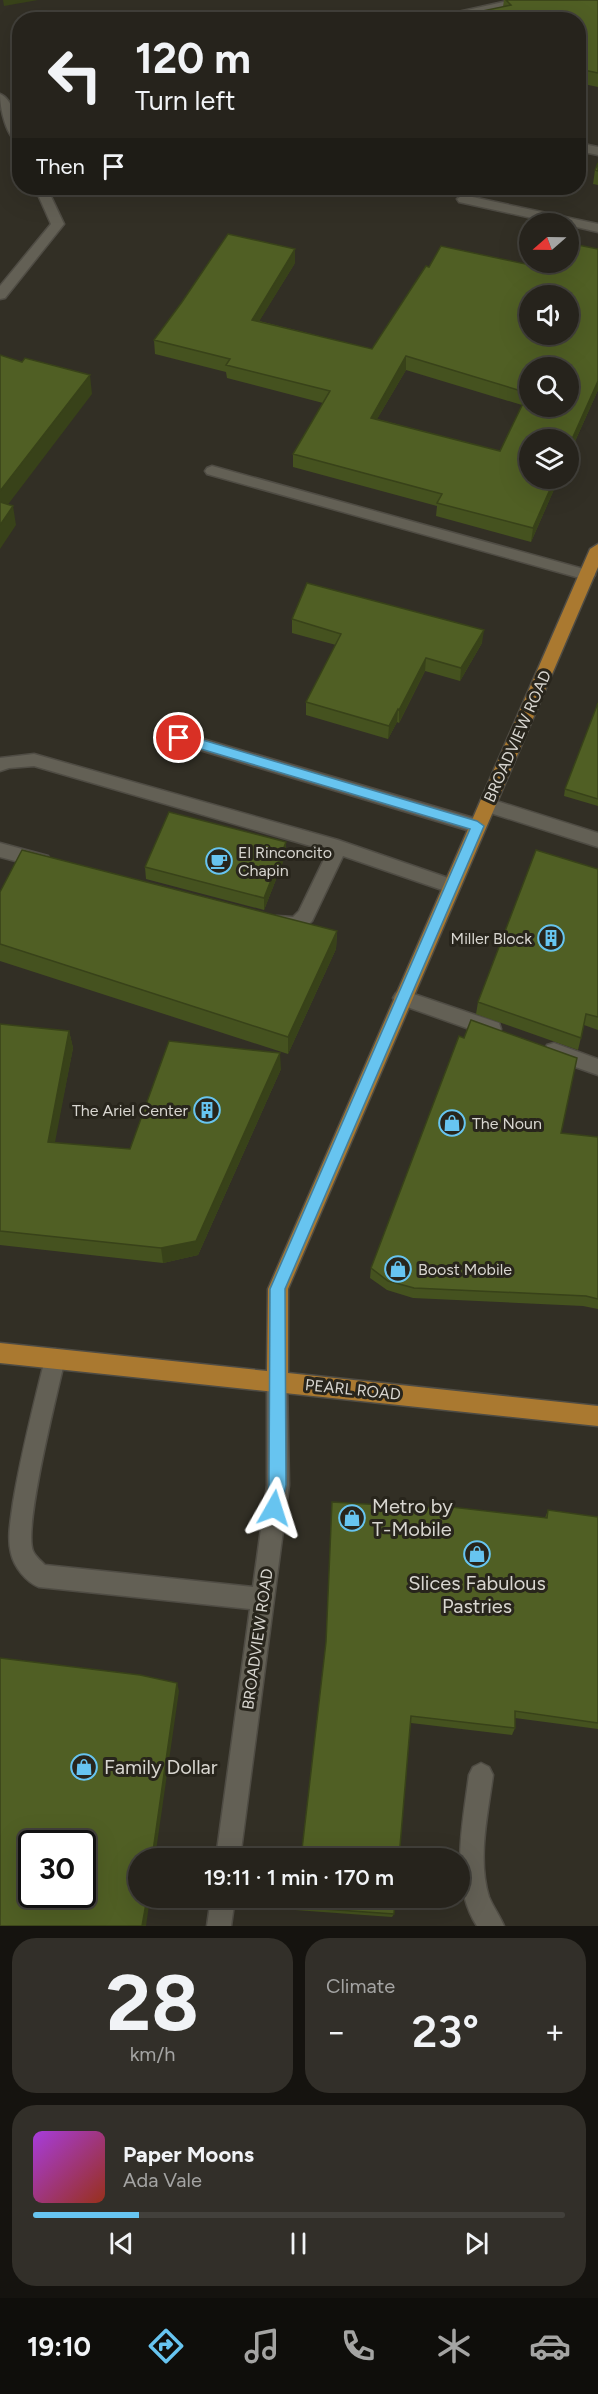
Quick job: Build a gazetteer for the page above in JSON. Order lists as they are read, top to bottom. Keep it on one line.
{"streets":{"main road":["BROADVIEW ROAD","PEARL ROAD"]},"crossings":[["BROADVIEW ROAD","PEARL ROAD"]],"places":{"cafe":["El Rinconcito Chapin"],"building":["Miller Block","The Ariel Center"],"shop":["The Noun","Boost Mobile","Metro by T-Mobile","Slices Fabulous Pastries","Family Dollar"]},"north":"left","page":{"turn":["120 m","Turn left"],"then":"Then","limit":"30","trip":"19:11 · 1 min · 170 m","tile":[["28","km/h"],"Climate"],"heat":["−","23°","+"],"song":["Paper Moons","Ada Vale"],"tabs":"19:10"}}
